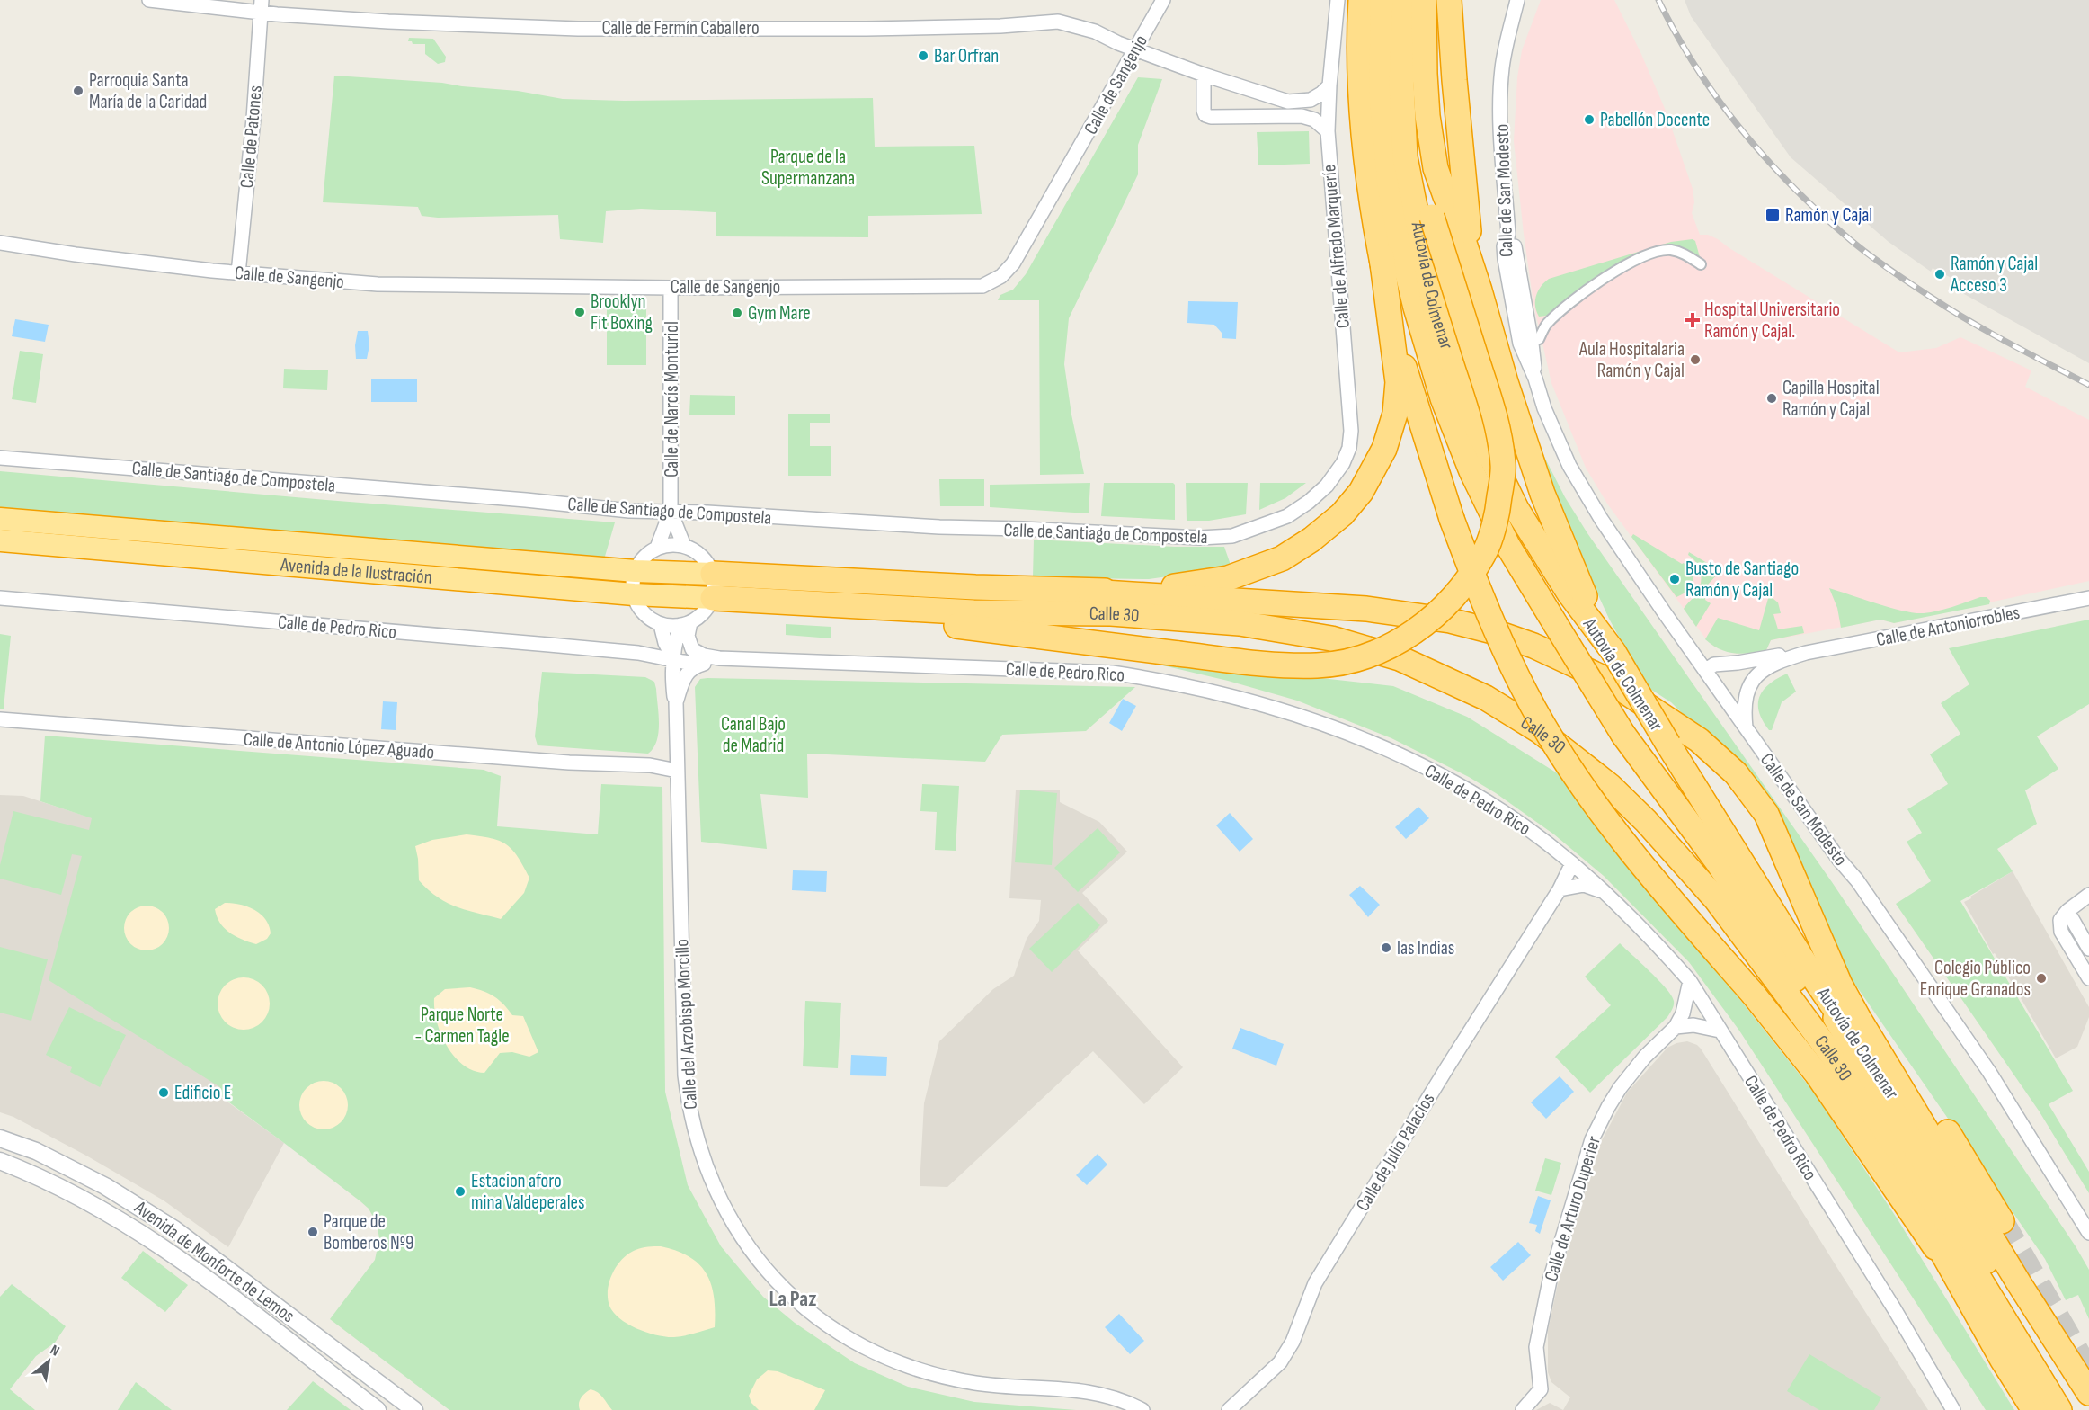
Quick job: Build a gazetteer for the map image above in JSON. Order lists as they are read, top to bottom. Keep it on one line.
{"streets":{"highway":["Autovía de Colmenar","Avenida de la Ilustración","Calle 30"],"street":["Calle de Fermín Caballero","Calle de Sangenjo","Calle de Patones","Calle de San Modesto","Calle de Alfredo Marqueríe","Calle de Narcís Monturiol","Calle de Santiago de Compostela","Calle de Antoniorrobles","Calle de Pedro Rico","Calle de Antonio López Aguado","Calle del Arzobispo Morcillo","Calle de Julio Palacios","Calle de Arturo Duperier","Avenida de Monforte de Lemos"]},"crossings":[["Calle de Fermín Caballero","Calle de Sangenjo"],["Calle de Fermín Caballero","Calle de Patones"],["Calle de Fermín Caballero","Calle de Alfredo Marqueríe"],["Calle de Sangenjo","Calle de Patones"],["Calle de Sangenjo","Calle de Narcís Monturiol"],["Calle de San Modesto","Calle de Antoniorrobles"],["Calle de Alfredo Marqueríe","Calle de Santiago de Compostela"],["Autovía de Colmenar","Calle 30"],["Calle de Narcís Monturiol","Calle de Santiago de Compostela"],["Avenida de la Ilustración","Calle 30"],["Calle de Pedro Rico","Calle del Arzobispo Morcillo"],["Calle de Pedro Rico","Calle de Julio Palacios"],["Calle de Pedro Rico","Calle de Arturo Duperier"],["Calle de Antonio López Aguado","Calle del Arzobispo Morcillo"]],"districts":["La Paz"],"parks":["Parque de la Supermanzana","Canal Bajo de Madrid","Parque Norte - Carmen Tagle"],"places":{"other":["Bar Orfran","Parroquia Santa María de la Caridad","Pabellón Docente","Ramón y Cajal Acceso 3","Brooklyn Fit Boxing","Gym Mare","Aula Hospitalaria Ramón y Cajal","Capilla Hospital Ramón y Cajal","Busto de Santiago Ramón y Cajal","las Indias","Colegio Público Enrique Granados","Edificio E","Estacion aforo mina Valdeperales","Parque de Bomberos Nº9"],"transit":["Ramón y Cajal"],"health":["Hospital Universitario Ramón y Cajal."]},"north":"top right"}
